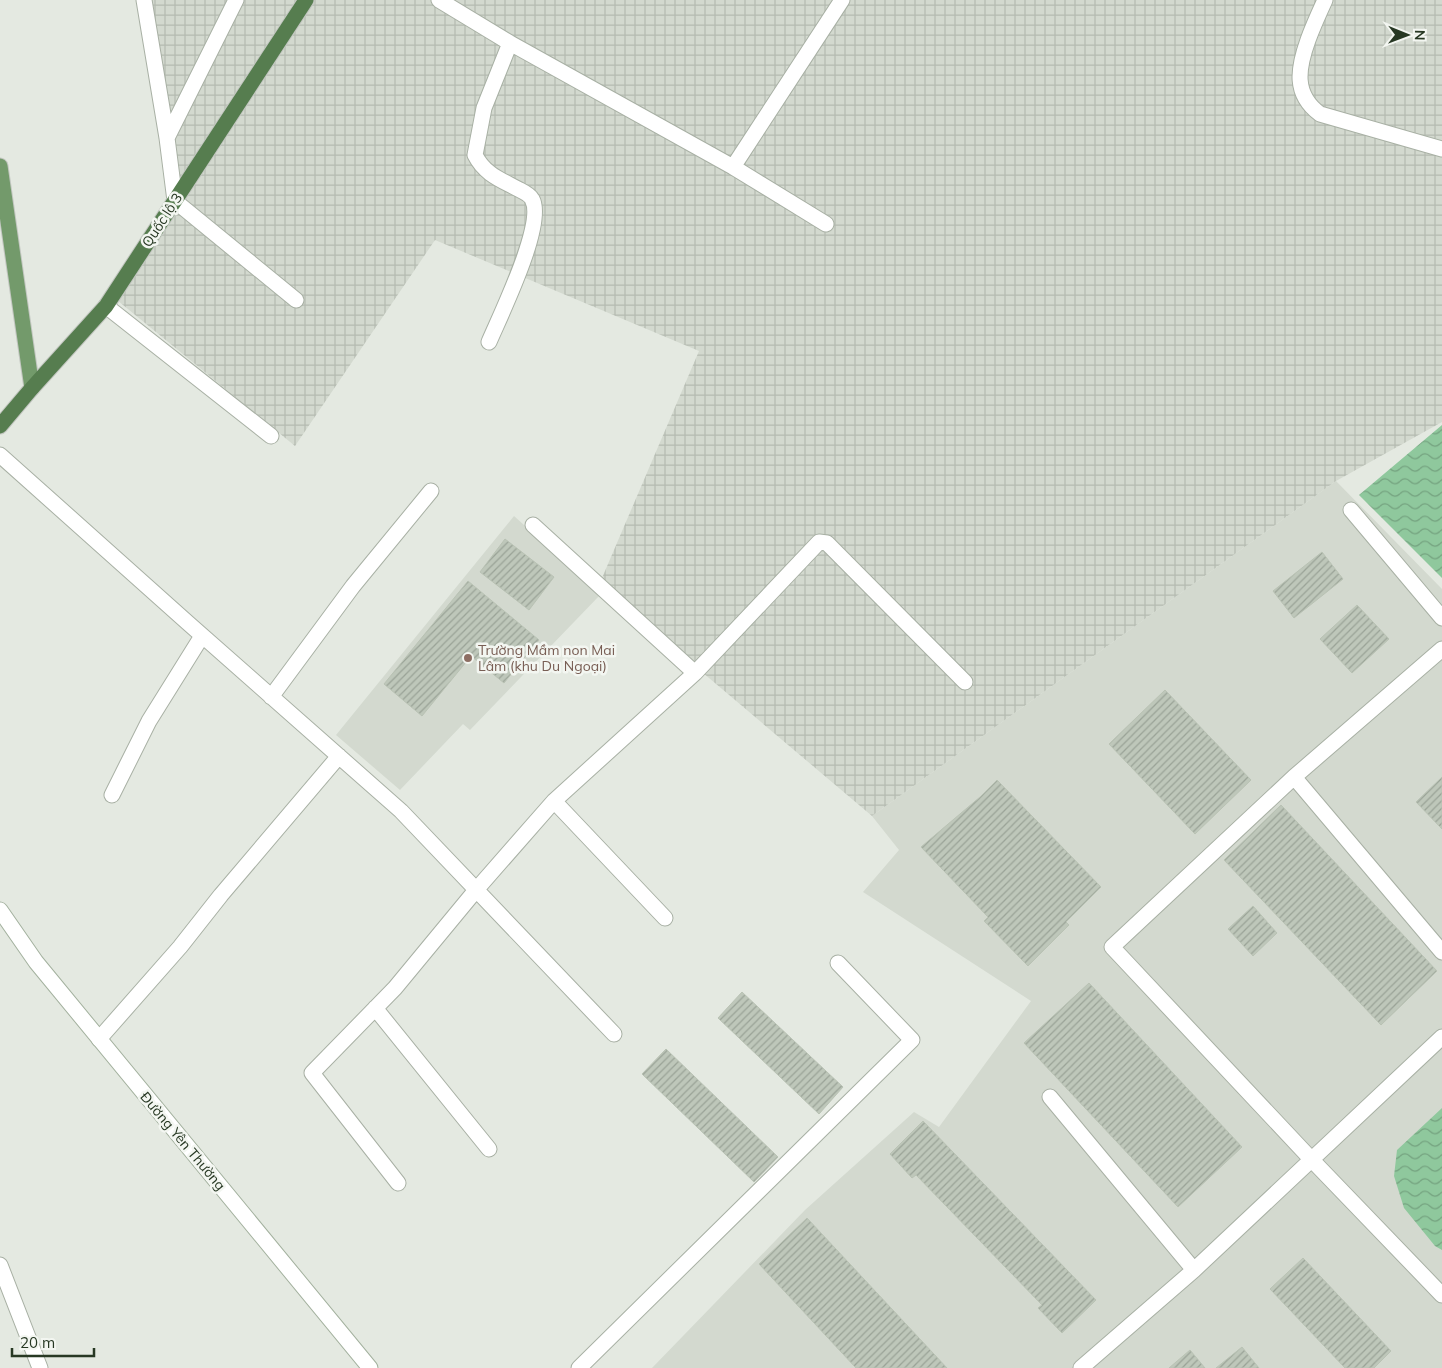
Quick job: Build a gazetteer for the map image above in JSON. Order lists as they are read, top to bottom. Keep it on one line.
{"streets":{"highway":["Quốc lộ 3"],"street":["Đường Yên Thường"]},"places":["Trường Mầm non Mai Lâm (khu Du Ngoại)"],"scale_bar":"20 m","north":"right"}
